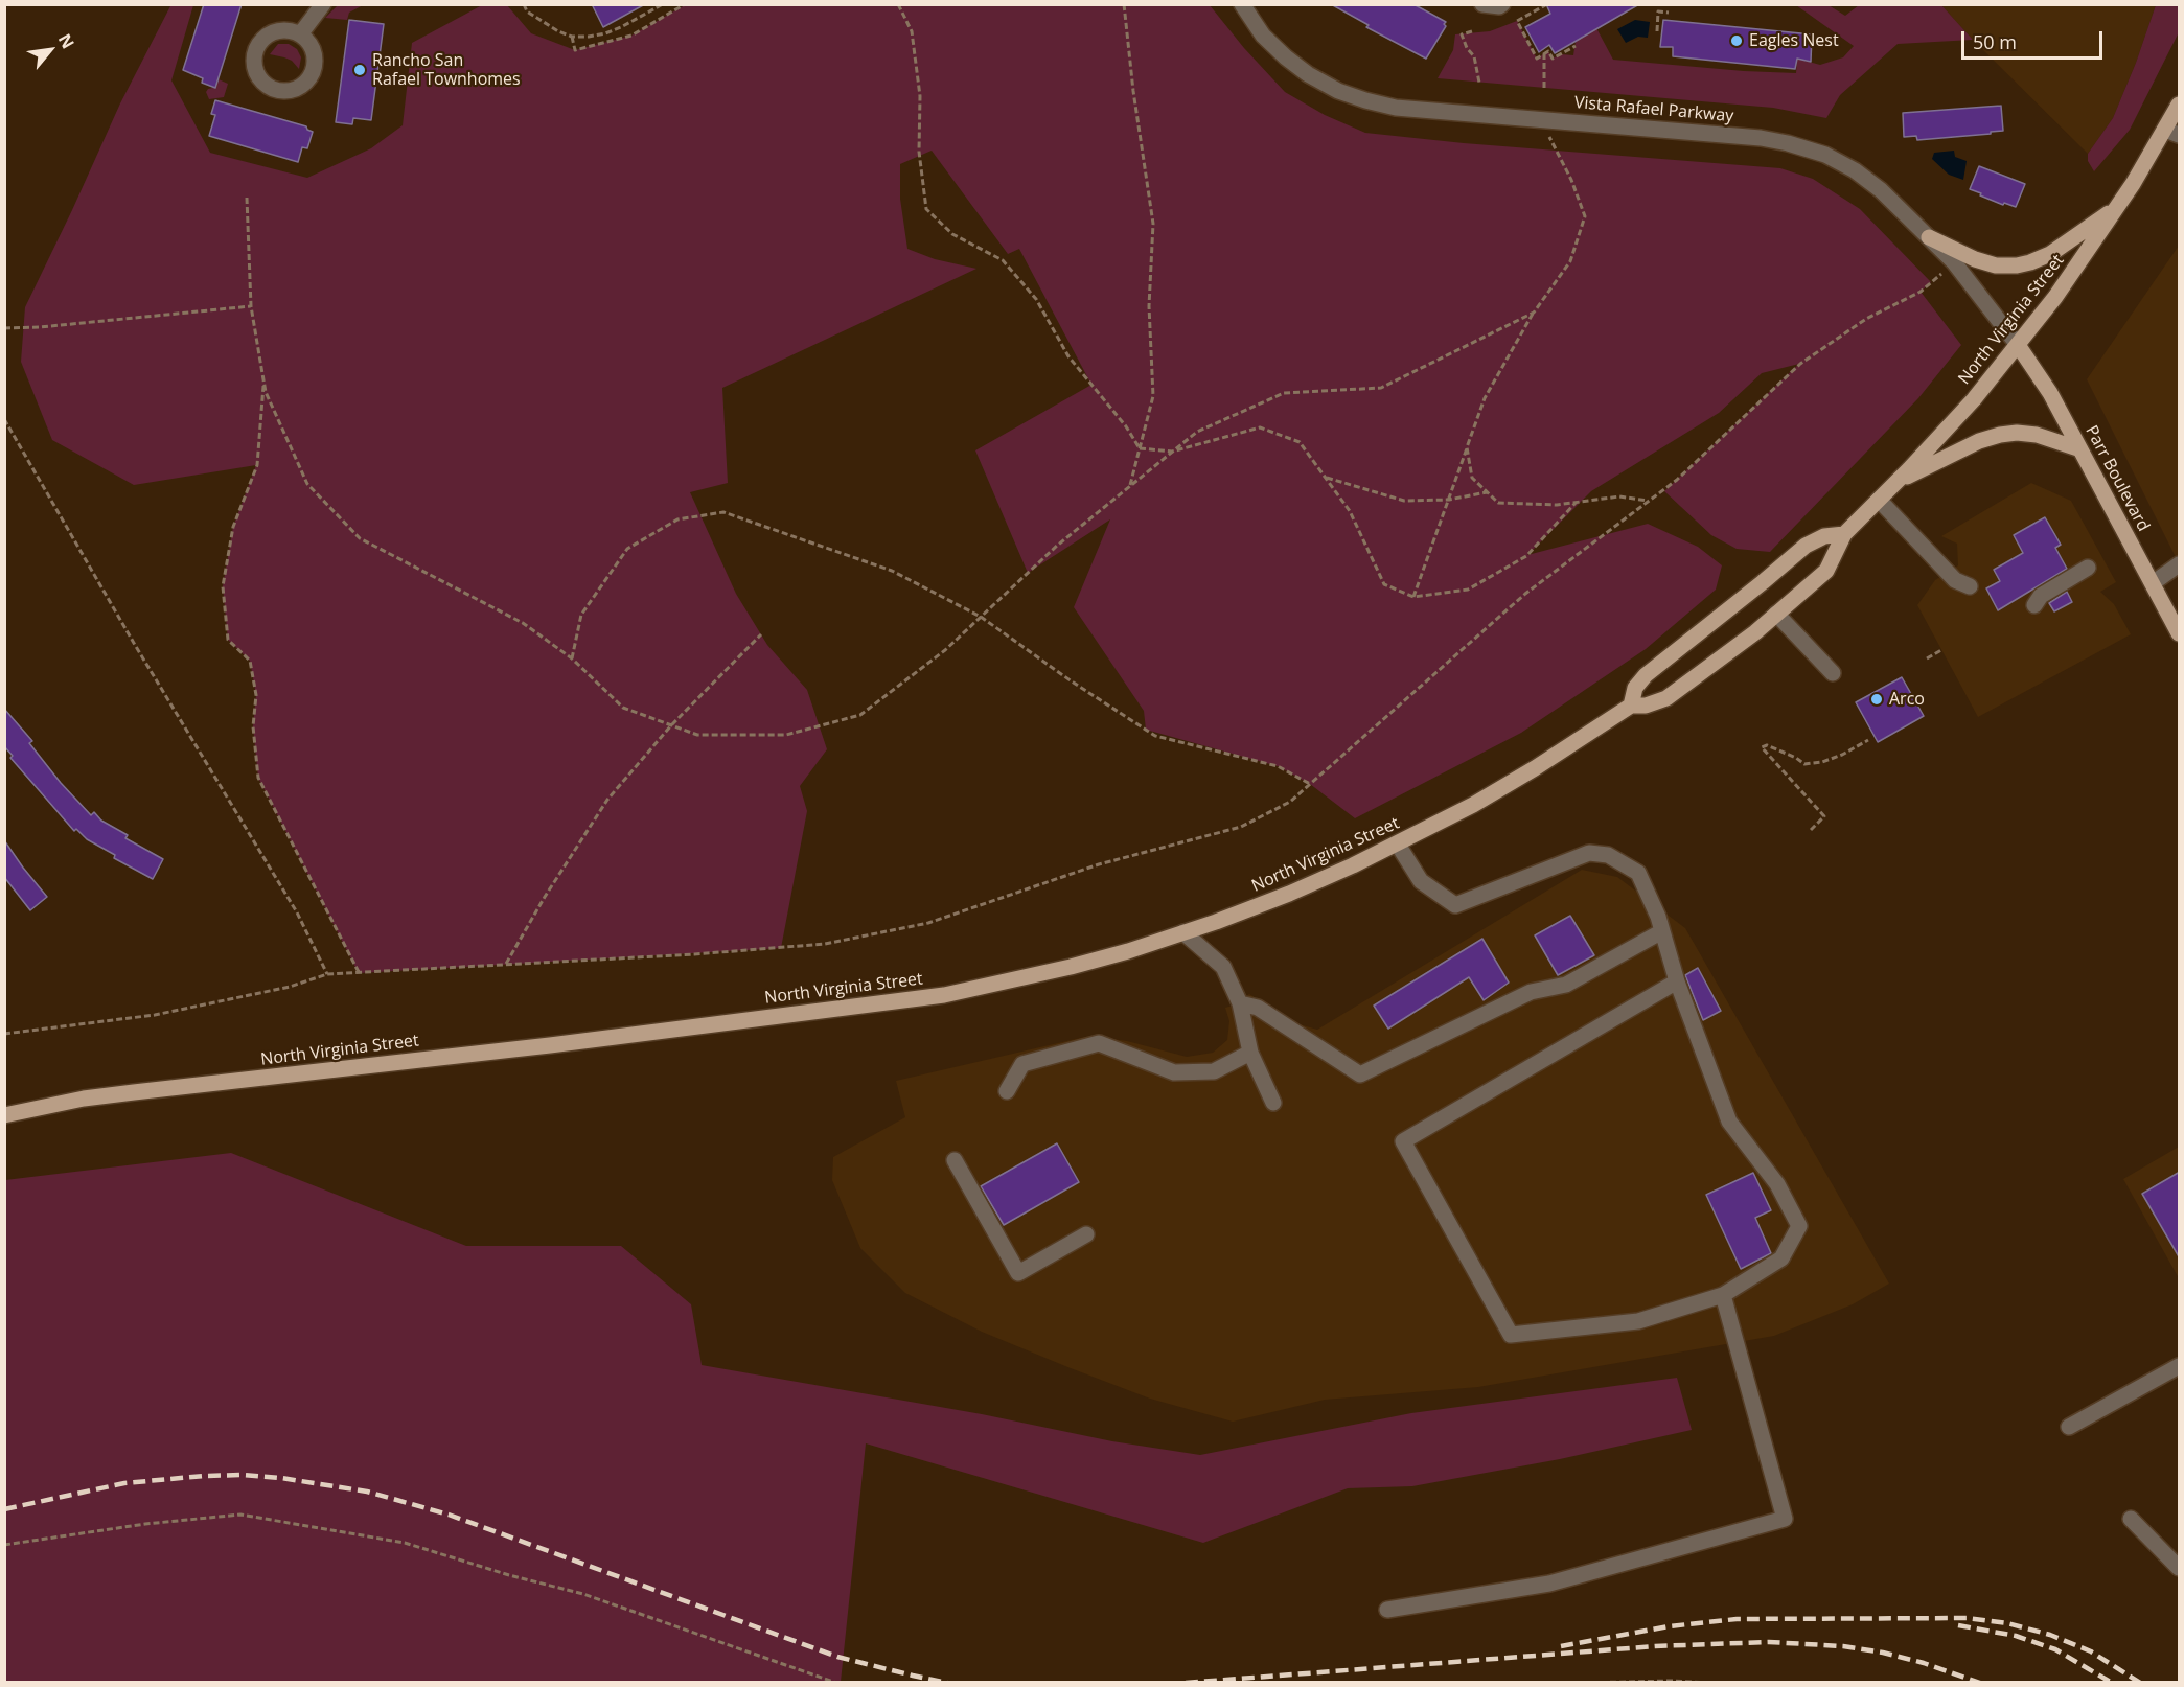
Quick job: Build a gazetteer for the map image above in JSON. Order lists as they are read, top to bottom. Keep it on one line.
{"streets":{"main road":["North Virginia Street","Parr Boulevard"],"street":["Vista Rafael Parkway"]},"crossings":[["Vista Rafael Parkway","North Virginia Street"],["Vista Rafael Parkway","Parr Boulevard"],["North Virginia Street","Parr Boulevard"]],"places":["Eagles Nest","Rancho San Rafael Townhomes","Arco"],"scale_bar":"50 m","north":"top right"}
